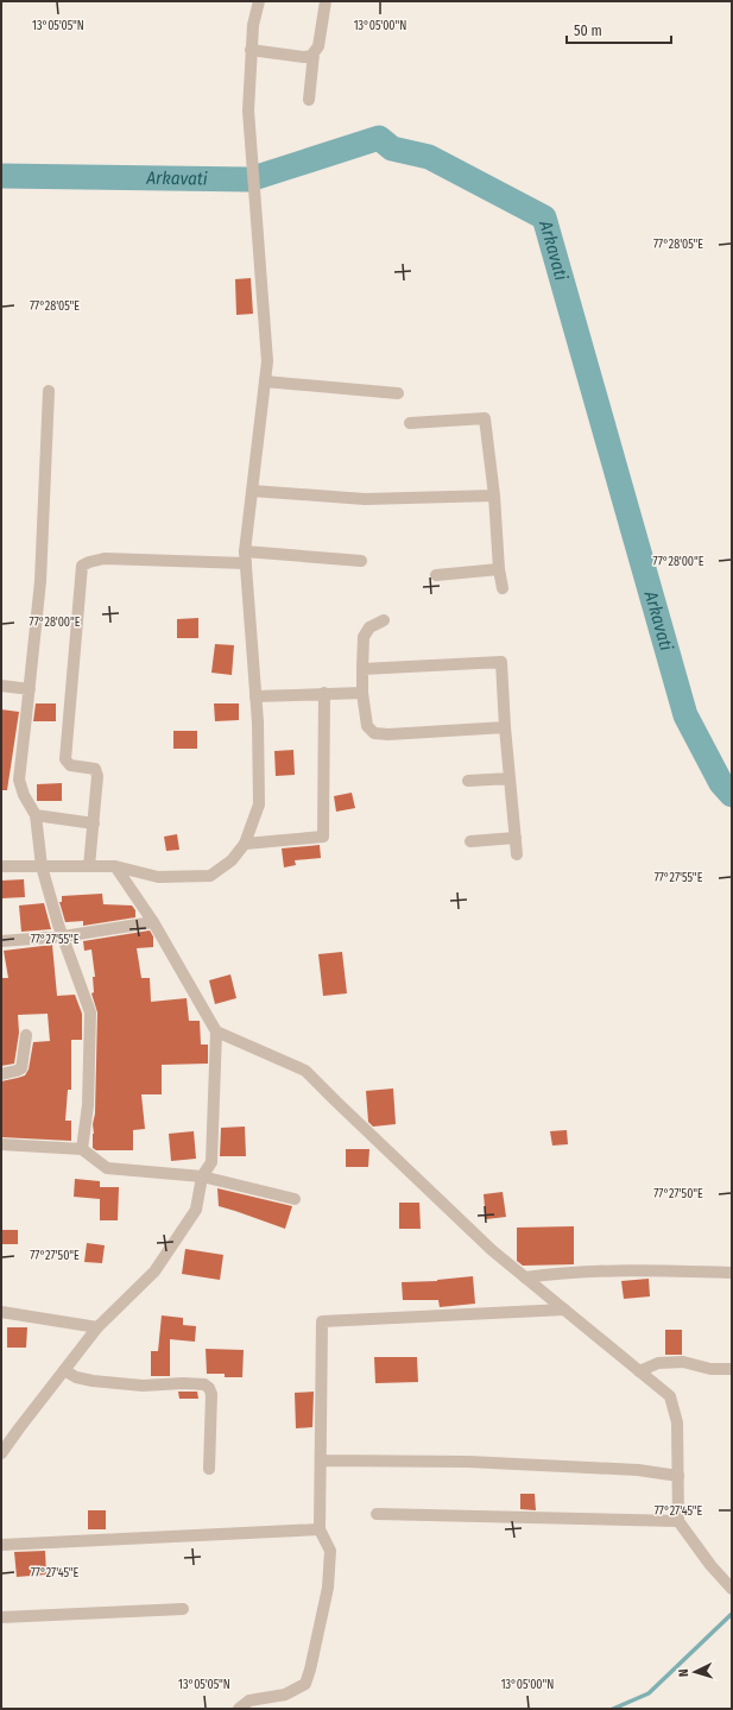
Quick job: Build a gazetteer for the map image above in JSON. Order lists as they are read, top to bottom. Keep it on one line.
{"water":["Arkavati"],"scale_bar":"50 m","north":"left","coordinates":["13°05'05\"N","13°05'00\"N","77°28'05\"E","77°28'00\"E","77°27'55\"E","77°27'50\"E","77°27'45\"E"]}
